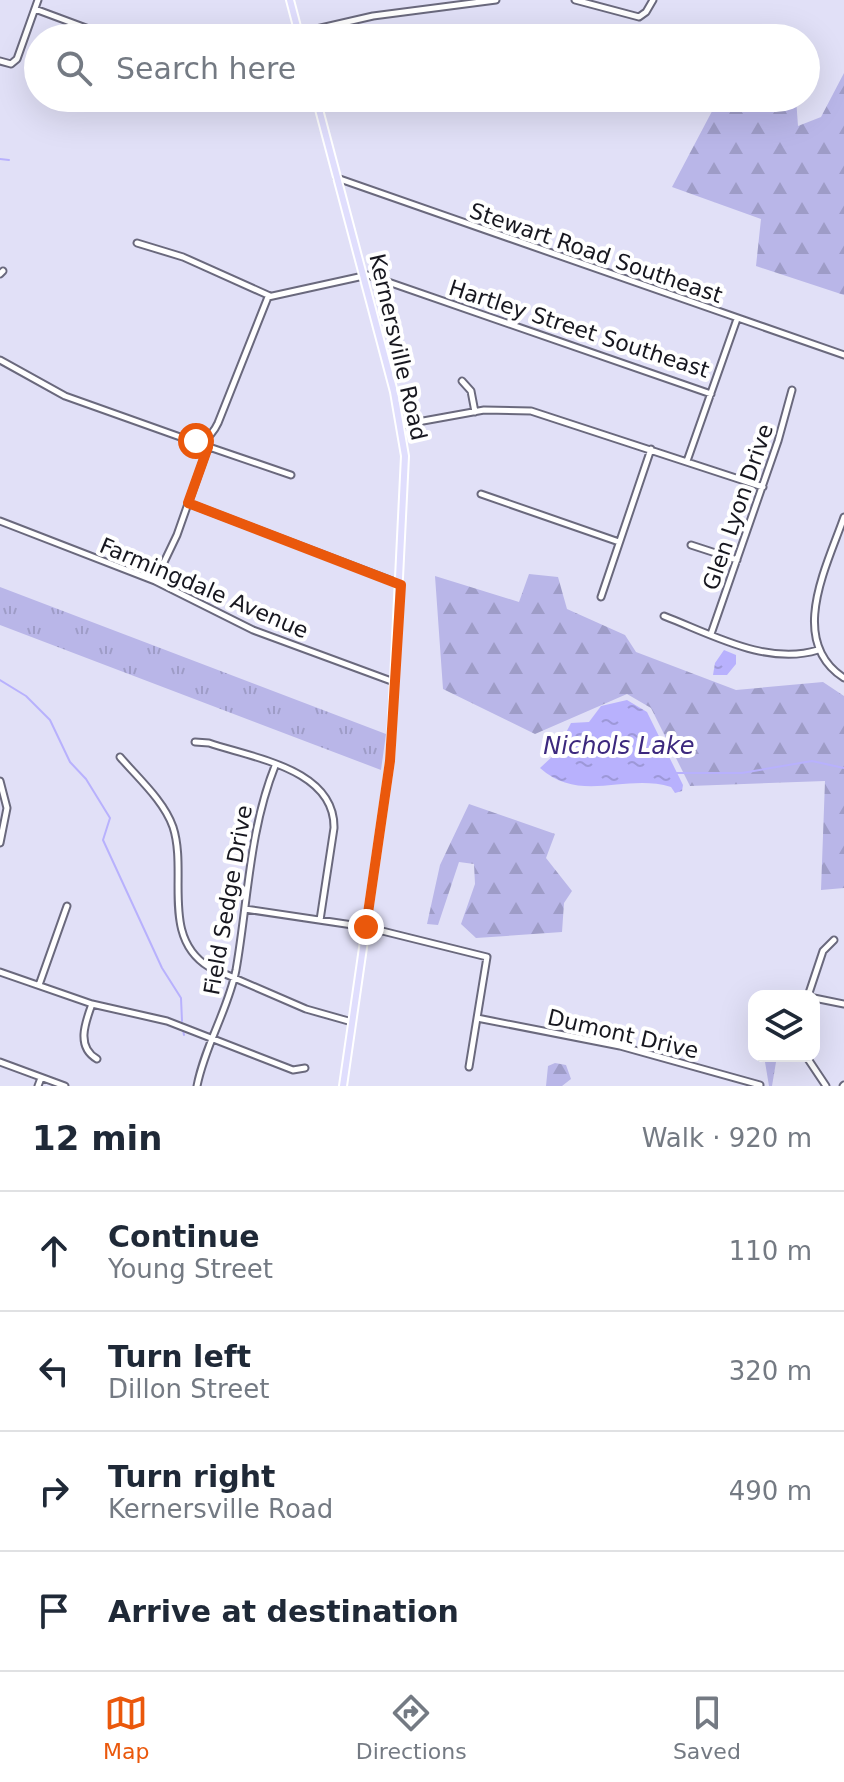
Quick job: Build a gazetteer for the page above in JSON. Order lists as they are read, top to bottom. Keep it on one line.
{"streets":{"main road":["Kernersville Road"],"street":["Stewart Road Southeast","Hartley Street Southeast","Glen Lyon Drive","Farmingdale Avenue","Field Sedge Drive","Dumont Drive"]},"crossings":[["Stewart Road Southeast","Hartley Street Southeast"],["Stewart Road Southeast","Kernersville Road"],["Hartley Street Southeast","Kernersville Road"],["Kernersville Road","Farmingdale Avenue"]],"water":["Nichols Lake"],"page":{"search":"Search here","heading":["12 min","Walk · 920 m"],"list":[["Continue","Young Street","110 m"],["Turn left","Dillon Street","320 m"],["Turn right","Kernersville Road","490 m"],"Arrive at destination"],"nav":["Map","Directions","Saved"]}}
